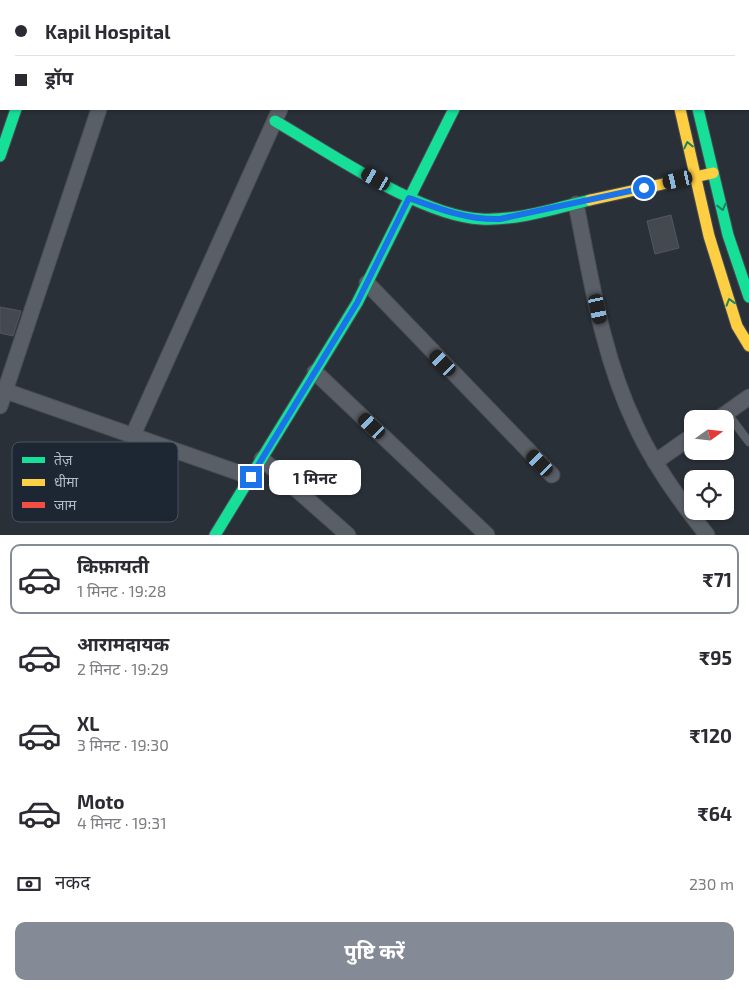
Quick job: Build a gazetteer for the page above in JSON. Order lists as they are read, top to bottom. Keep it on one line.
{"legend":["तेज़","धीमा","जाम"],"north":"right","page":{"banner":["Kapil Hospital","ड्रॉप"],"bubble":"1 मिनट","list":[{"name":"किफ़ायती","note":"1 मिनट · 19:28","value":"₹71"},{"name":"आरामदायक","note":"2 मिनट · 19:29","value":"₹95"},{"name":"XL","note":"3 मिनट · 19:30","value":"₹120"},{"name":"Moto","note":"4 मिनट · 19:31","value":"₹64"}],"pay":["नकद","230 m"],"buttons":"पुष्टि करें"}}
